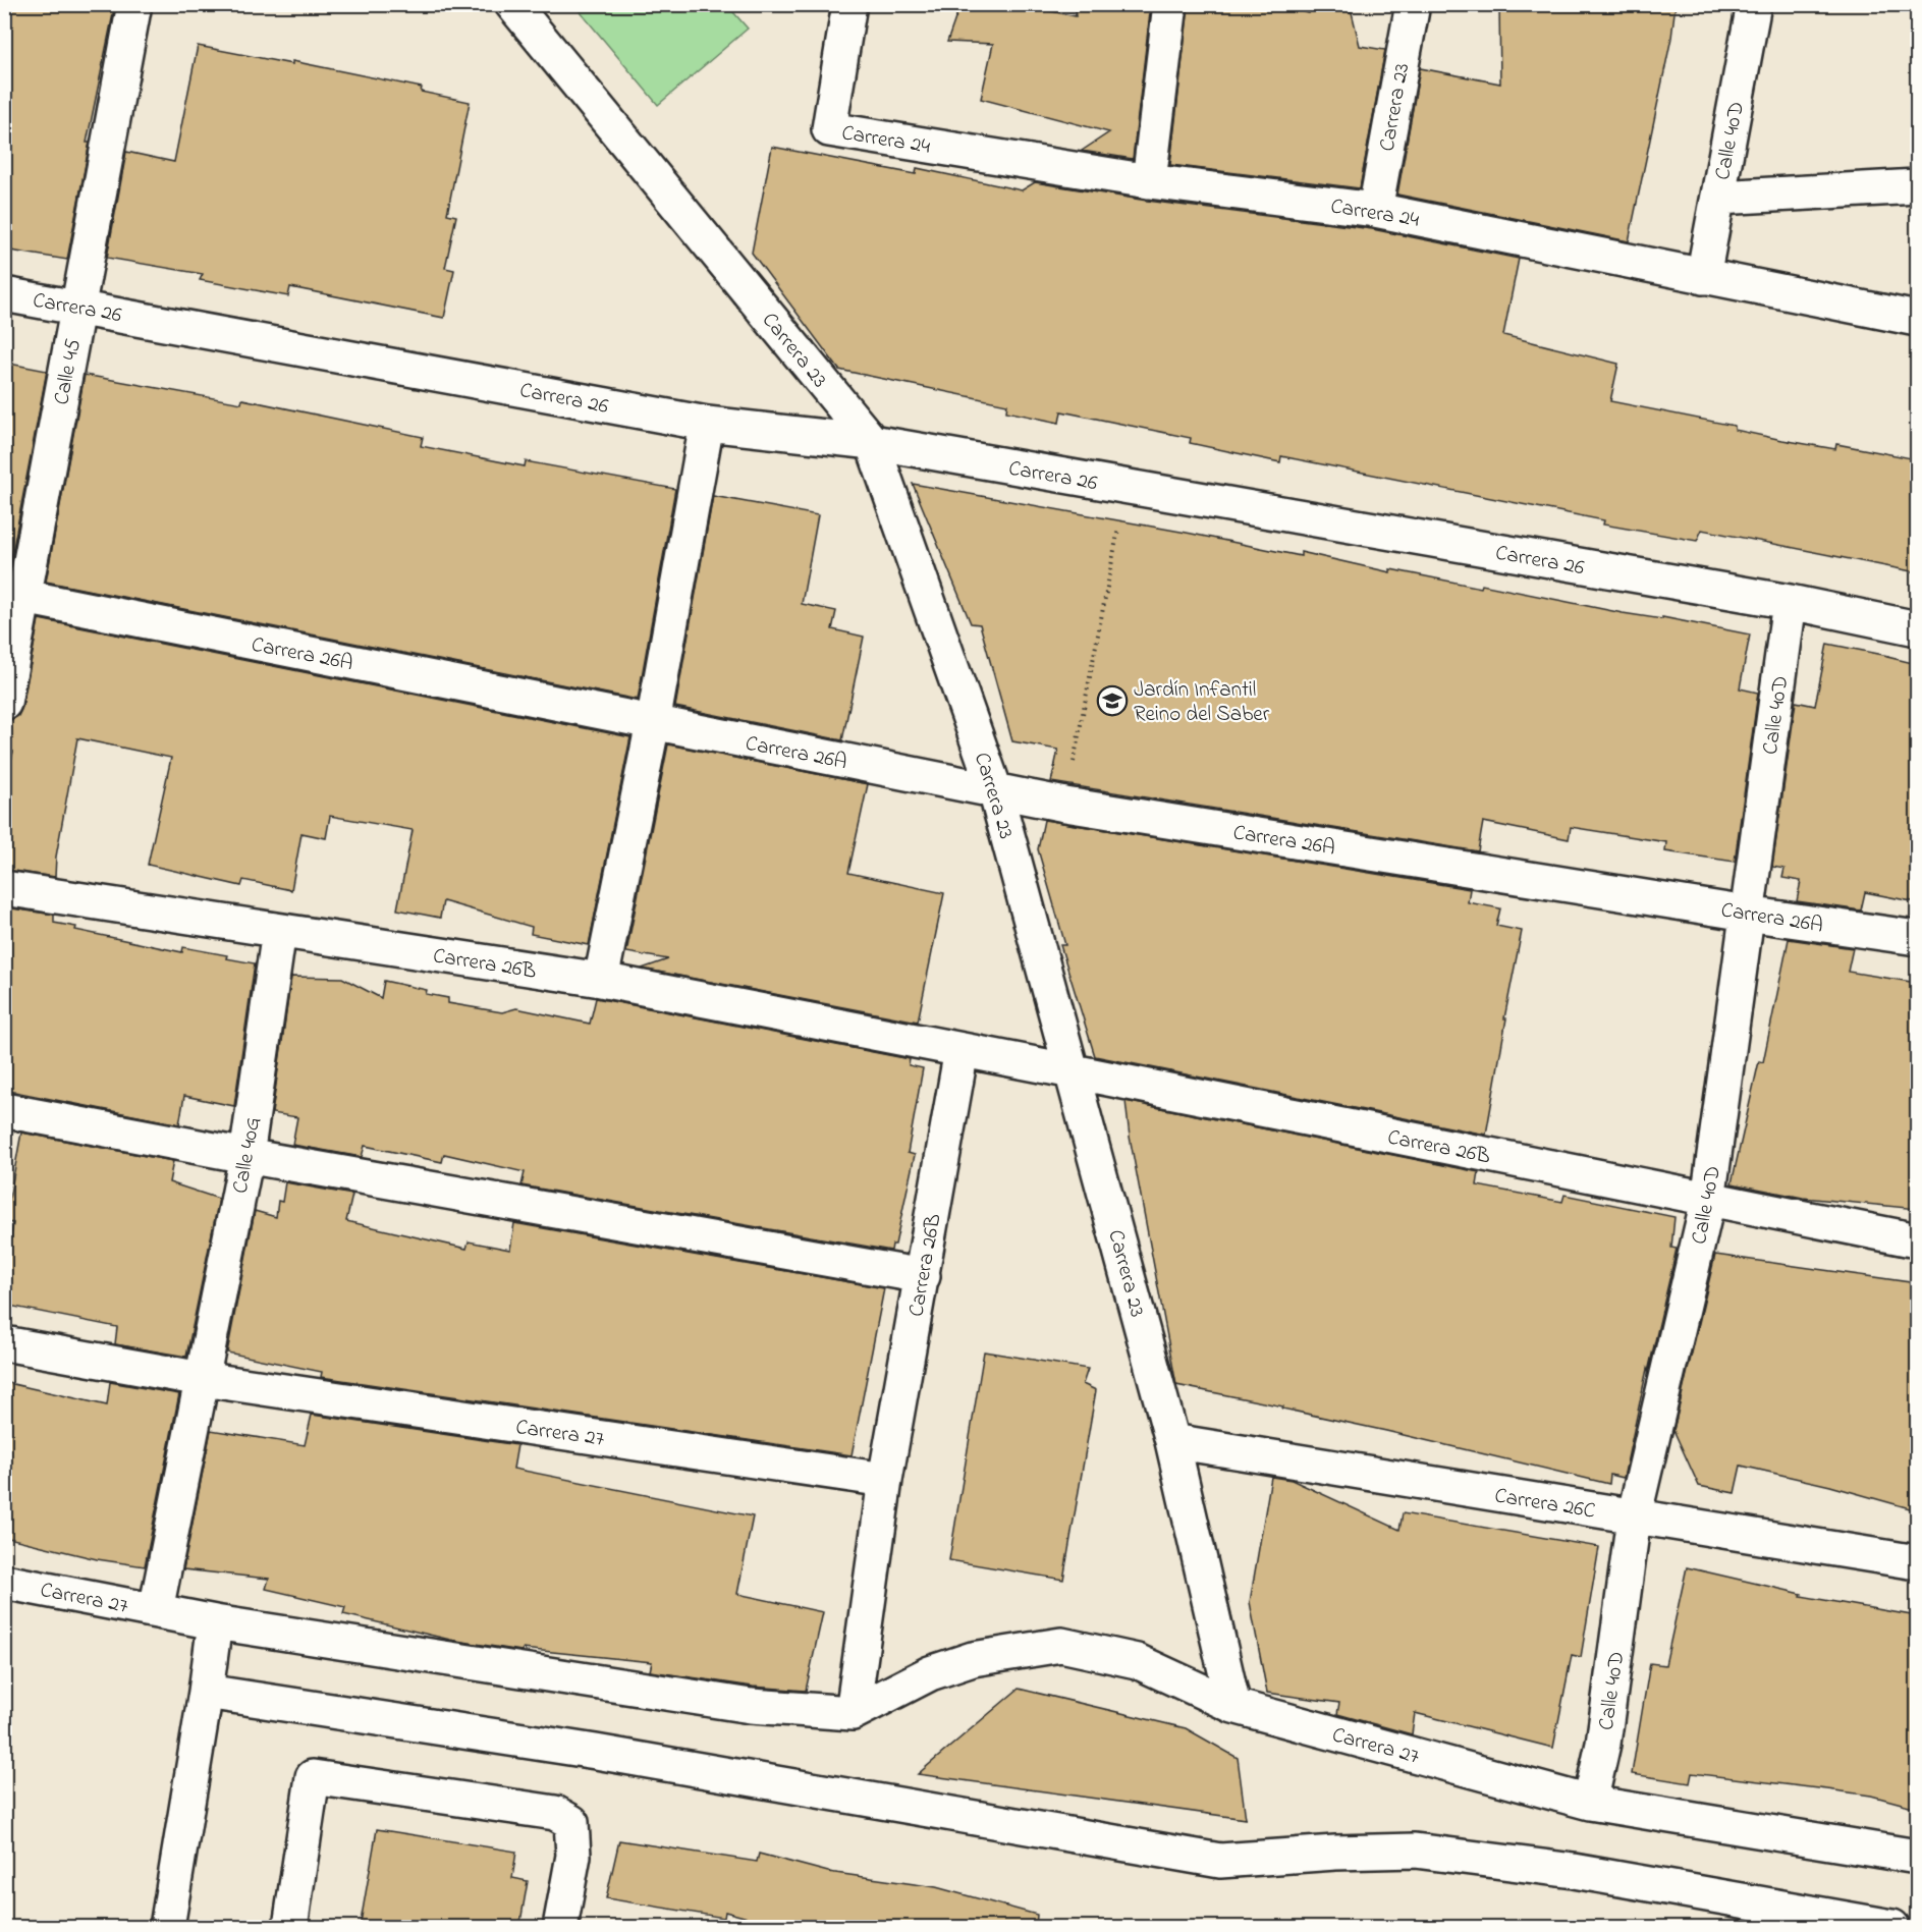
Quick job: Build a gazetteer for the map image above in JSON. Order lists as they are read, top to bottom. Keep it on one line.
{"streets":{"street":["Carrera 23","Carrera 24","Calle 40D","Carrera 26","Calle 45","Carrera 26A","Carrera 26B","Calle 40G","Carrera 27","Carrera 26C"]},"crossings":[["Carrera 23","Carrera 24"],["Carrera 23","Carrera 26"],["Carrera 23","Carrera 26A"],["Carrera 23","Carrera 26B"],["Carrera 23","Carrera 27"],["Carrera 23","Carrera 26C"],["Carrera 24","Calle 40D"],["Calle 40D","Carrera 26"],["Calle 40D","Carrera 26A"],["Calle 40D","Carrera 26B"],["Calle 40D","Carrera 27"],["Calle 40D","Carrera 26C"],["Carrera 26","Calle 45"],["Carrera 26","Carrera 26A"],["Calle 45","Carrera 26A"],["Carrera 26B","Calle 40G"],["Carrera 26B","Carrera 27"],["Calle 40G","Carrera 27"]],"places":{"school or university":["Jardín Infantil Reino del Saber"]}}
